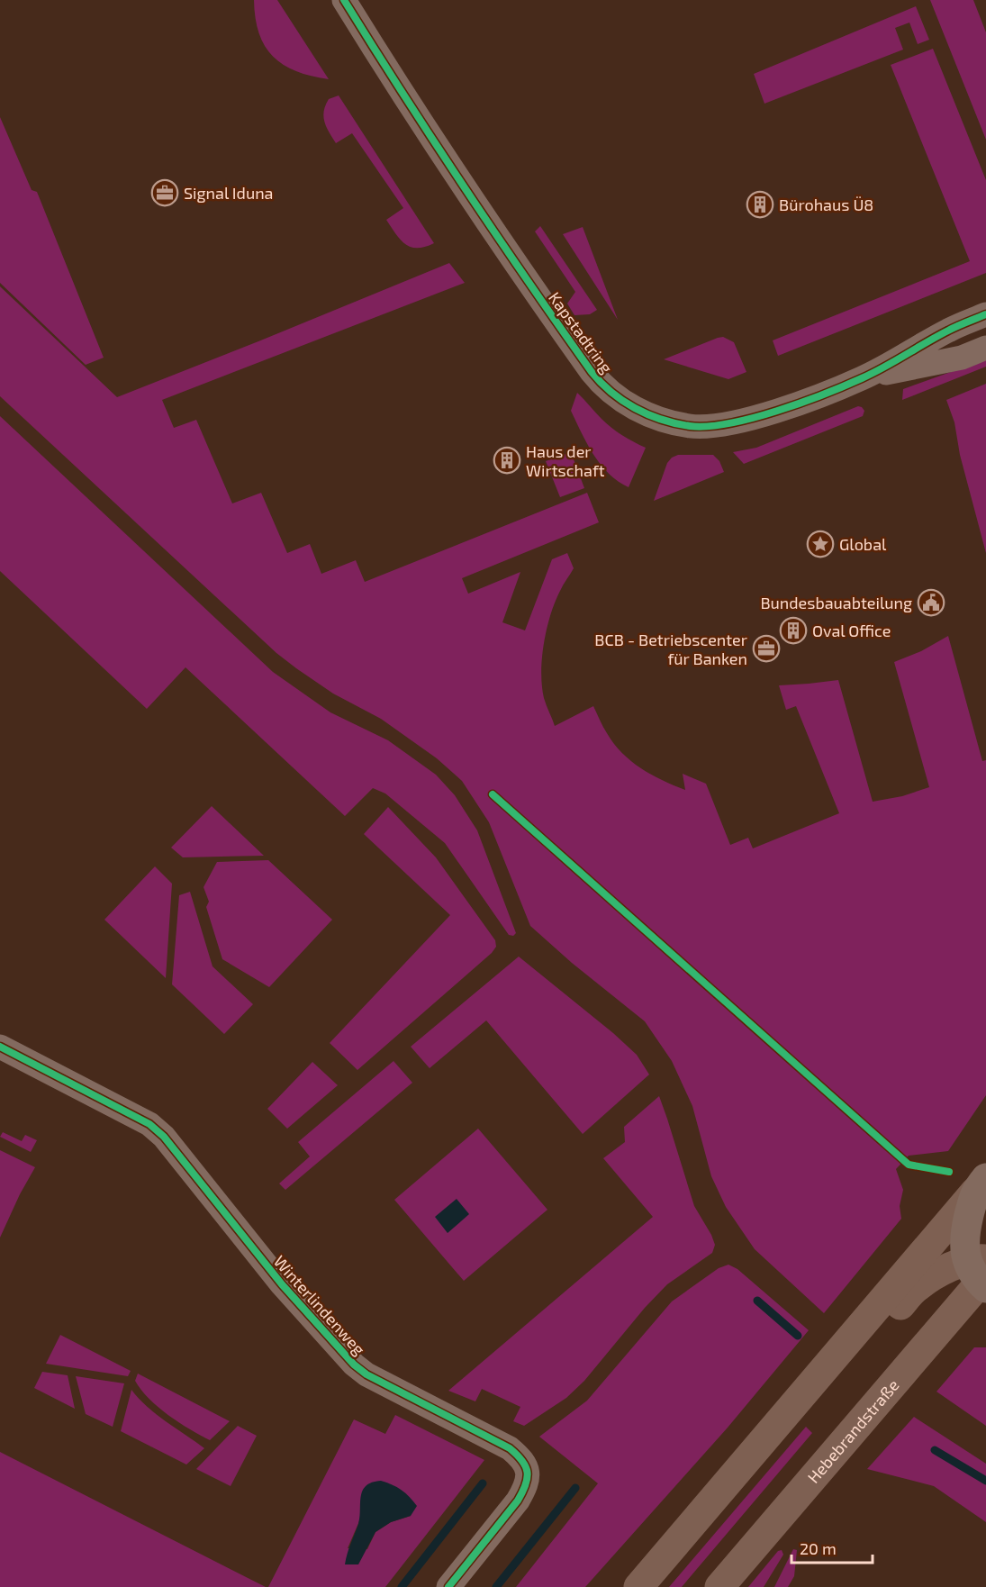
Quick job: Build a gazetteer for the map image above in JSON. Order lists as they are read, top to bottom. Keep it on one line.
{"streets":{"main road":["Hebebrandstraße"],"street":["Kapstadtring","Winterlindenweg"]},"places":{"office":["Signal Iduna","BCB - Betriebscenter für Banken"],"building":["Bürohaus Ü8","Haus der Wirtschaft","Oval Office"],"place":["Global"],"public building":["Bundesbauabteilung"]},"scale_bar":"20 m"}
